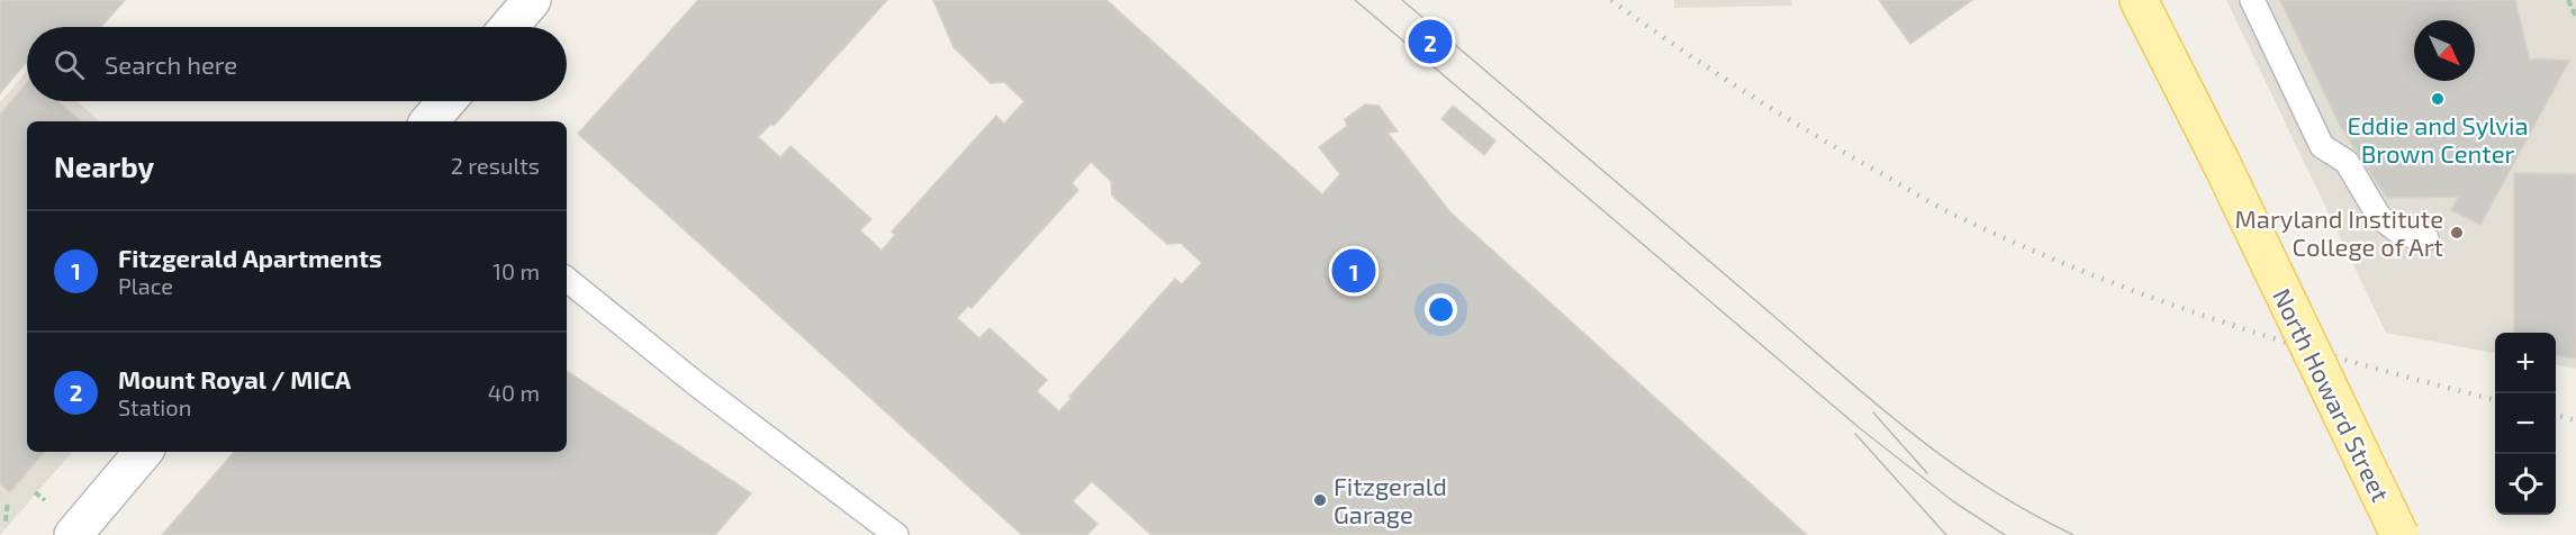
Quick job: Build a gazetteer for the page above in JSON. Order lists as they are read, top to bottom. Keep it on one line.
{"streets":{"main road":["North Howard Street"]},"places":["Eddie and Sylvia Brown Center","Maryland Institute College of Art","Fitzgerald Garage"],"north":"bottom right","page":{"pins":["2","1"],"search":"Search here","heading":["Nearby","2 results"],"list":[{"mark":"1","name":"Fitzgerald Apartments","note":"Place","value":"10 m"},{"mark":"2","name":"Mount Royal / MICA","note":"Station","value":"40 m"}],"map_buttons":["+","−"]}}
